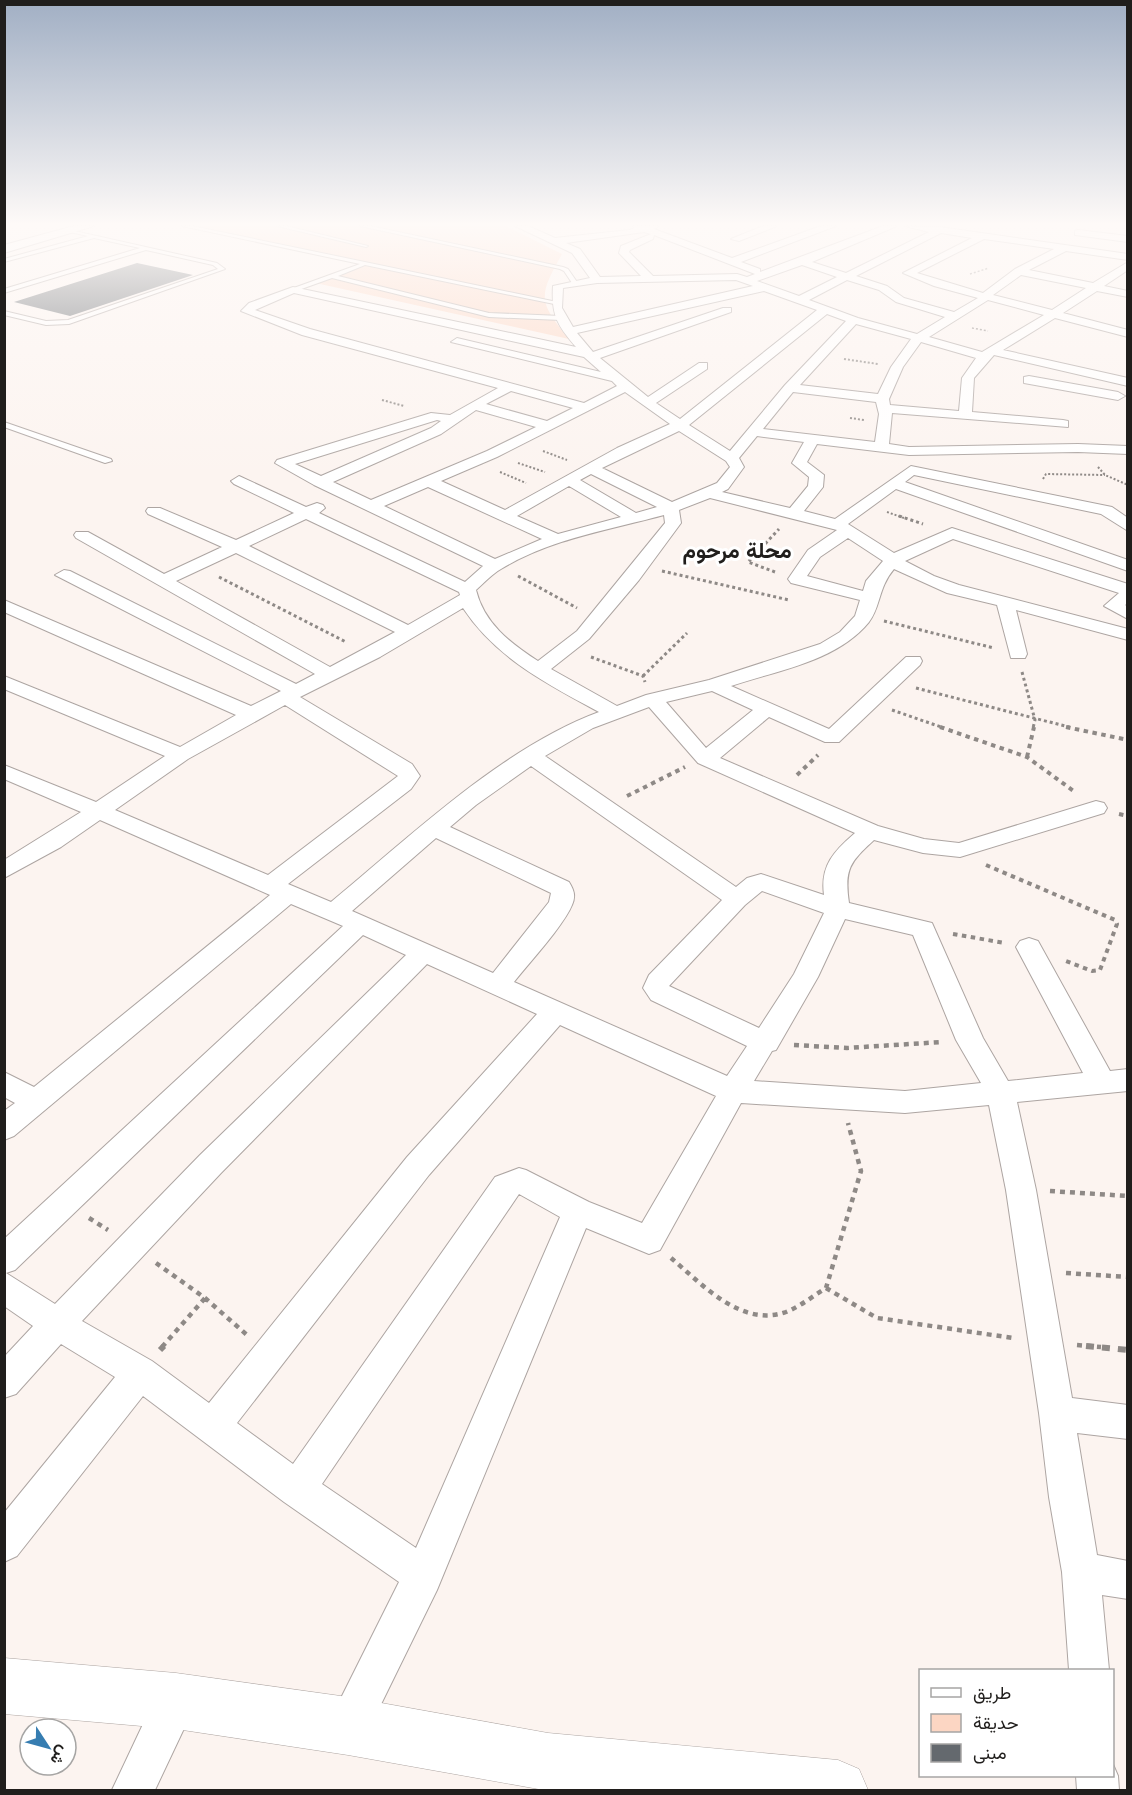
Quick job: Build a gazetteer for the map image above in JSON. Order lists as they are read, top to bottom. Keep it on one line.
{"districts":["محلة مرحوم"],"legend":["طريق","حديقة","مبنى"],"north":"bottom right"}
